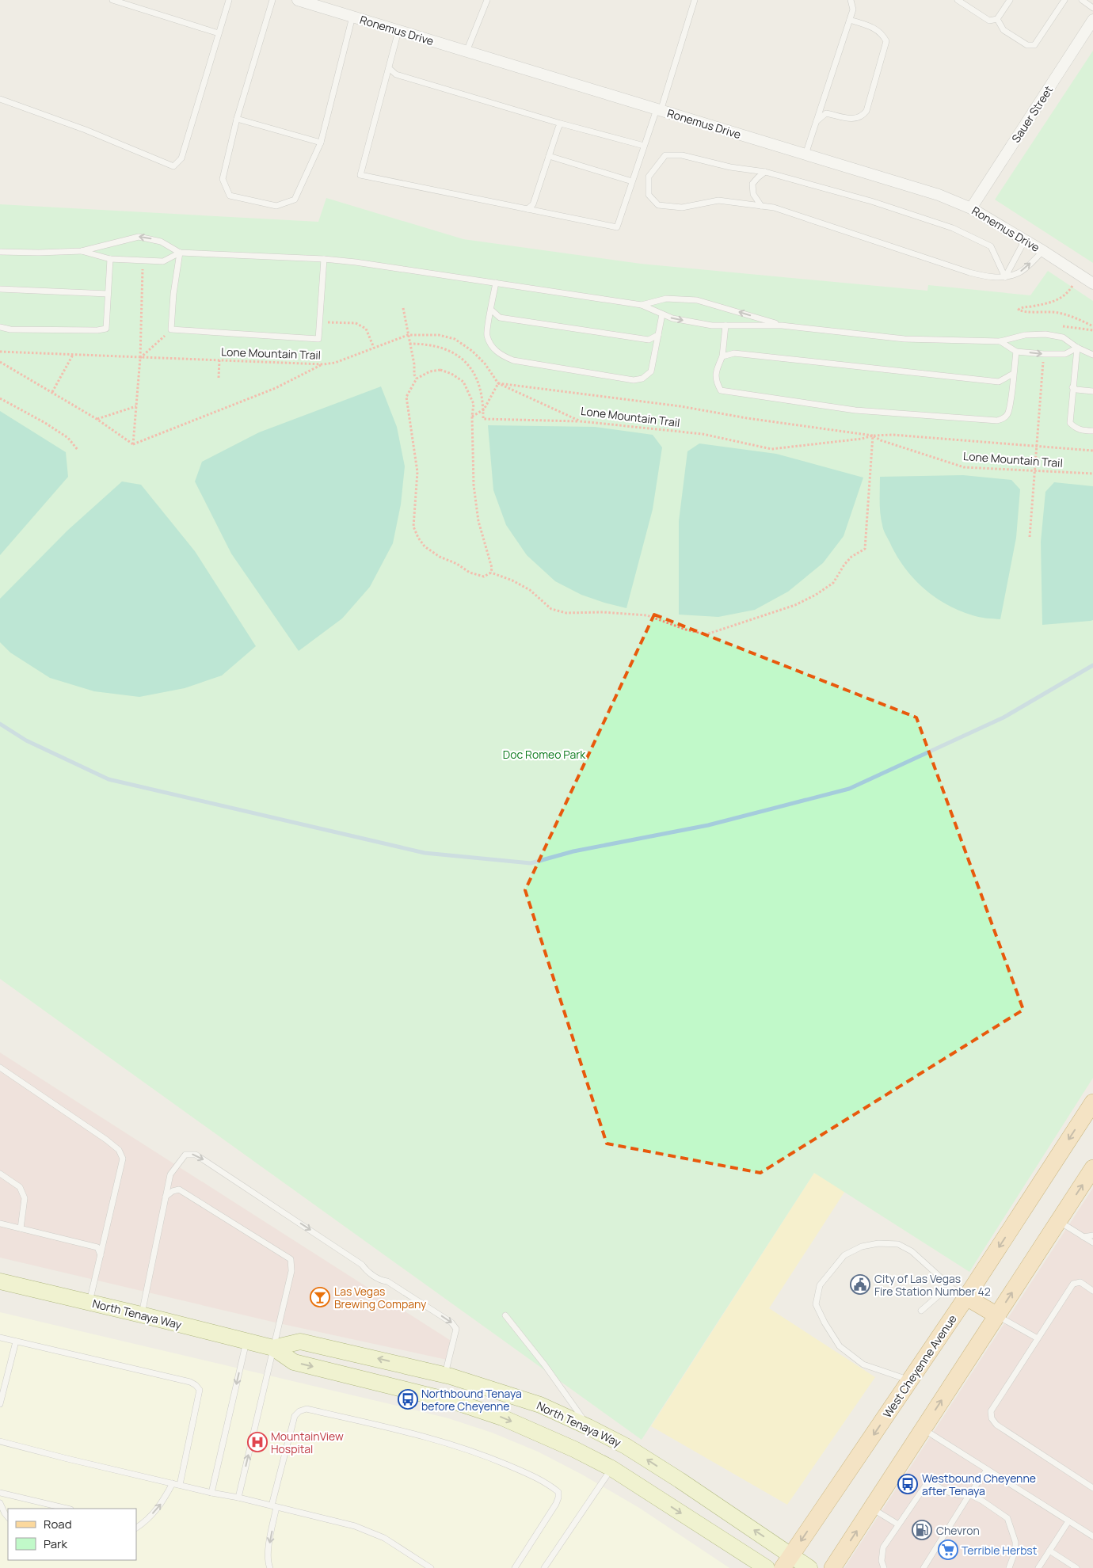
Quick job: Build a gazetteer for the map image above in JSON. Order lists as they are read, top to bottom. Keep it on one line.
{"streets":{"main road":["North Tenaya Way","West Cheyenne Avenue"],"street":["Ronemus Drive","Sauer Street"],"path":["Lone Mountain Trail"]},"crossings":[["Ronemus Drive","Sauer Street"],["North Tenaya Way","West Cheyenne Avenue"]],"parks":["Doc Romeo Park"],"places":{"public building":["City of Las Vegas Fire Station Number 42"],"bar":["Las Vegas Brewing Company"],"bus stop":["Northbound Tenaya before Cheyenne","Westbound Cheyenne after Tenaya"],"hospital":["MountainView Hospital"],"fuel station":["Chevron"],"supermarket":["Terrible Herbst"]},"legend":["Road","Park"]}
